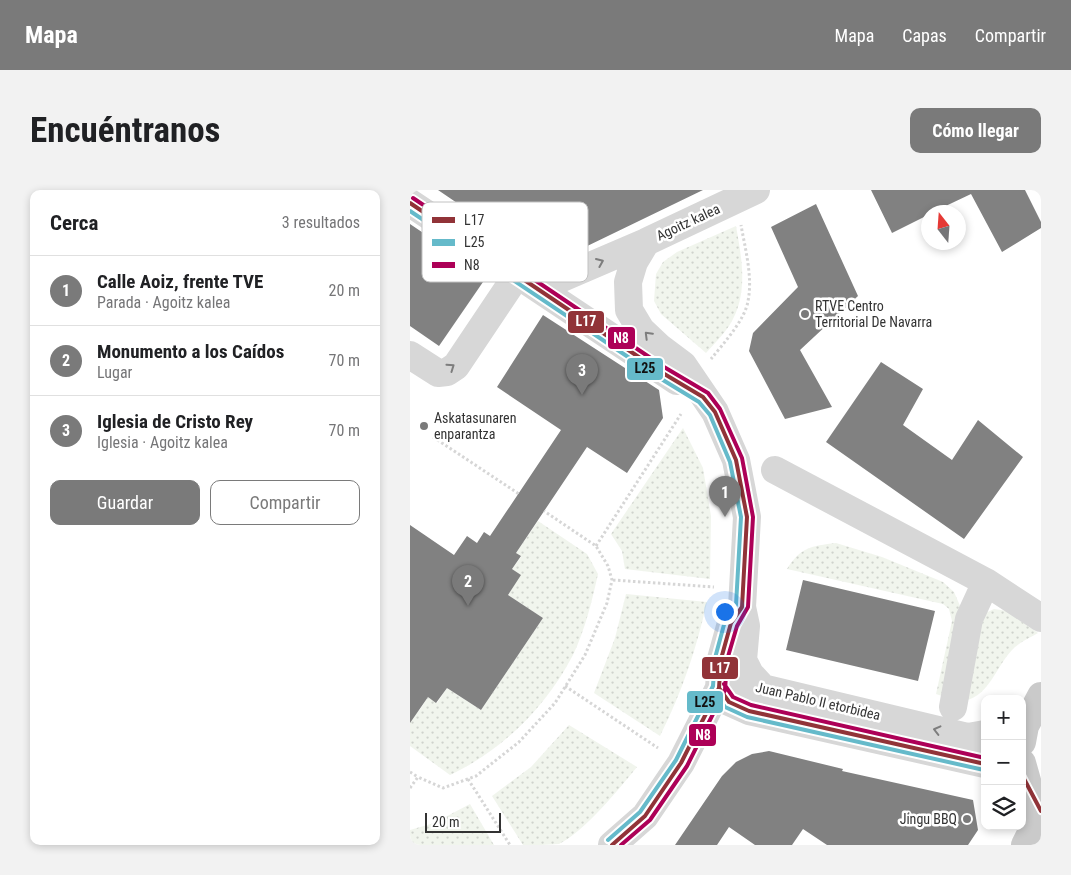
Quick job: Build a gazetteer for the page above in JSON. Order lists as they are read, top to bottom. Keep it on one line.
{"streets":{"street":["Agoitz kalea","Juan Pablo II etorbidea"]},"crossings":[["Agoitz kalea","Juan Pablo II etorbidea"]],"places":["RTVE Centro Territorial De Navarra","Askatasunaren enparantza","Jingu BBQ"],"lines":["transit line N8","transit line L17","transit line L25"],"legend":["L17","L25","N8"],"scale_bar":"20 m","north":"top","page":{"header":"Mapa","nav":["Mapa","Capas","Compartir"],"buttons":["Cómo llegar",["Guardar","Compartir"]],"title":"Encuéntranos","heading":["Cerca","3 resultados"],"list":[{"mark":"1","name":"Calle Aoiz, frente TVE","note":"Parada · Agoitz kalea","value":"20 m"},{"mark":"2","name":"Monumento a los Caídos","note":"Lugar","value":"70 m"},{"mark":"3","name":"Iglesia de Cristo Rey","note":"Iglesia · Agoitz kalea","value":"70 m"}],"pins":["3","1","2"],"map_buttons":["+","−"],"scale":"20 m"}}
